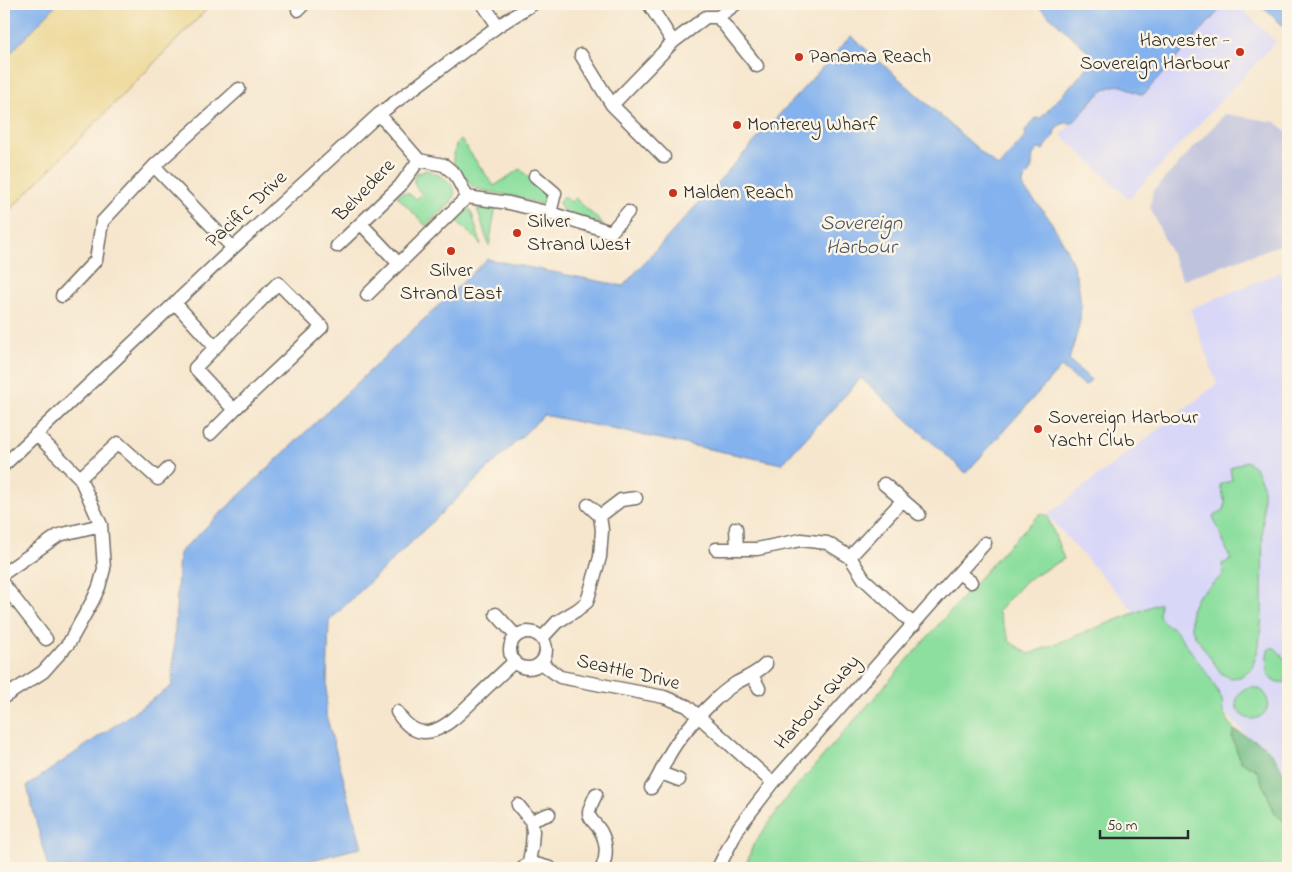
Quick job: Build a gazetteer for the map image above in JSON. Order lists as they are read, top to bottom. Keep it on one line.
{"streets":{"street":["Belvedere","Pacific Drive","Seattle Drive","Harbour Quay"]},"crossings":[["Seattle Drive","Harbour Quay"]],"water":["Sovereign Harbour"],"places":["Harvester - Sovereign Harbour","Panama Reach","Monterey Wharf","Malden Reach","Silver Strand West","Silver Strand East","Sovereign Harbour Yacht Club"],"scale_bar":"50 m"}
